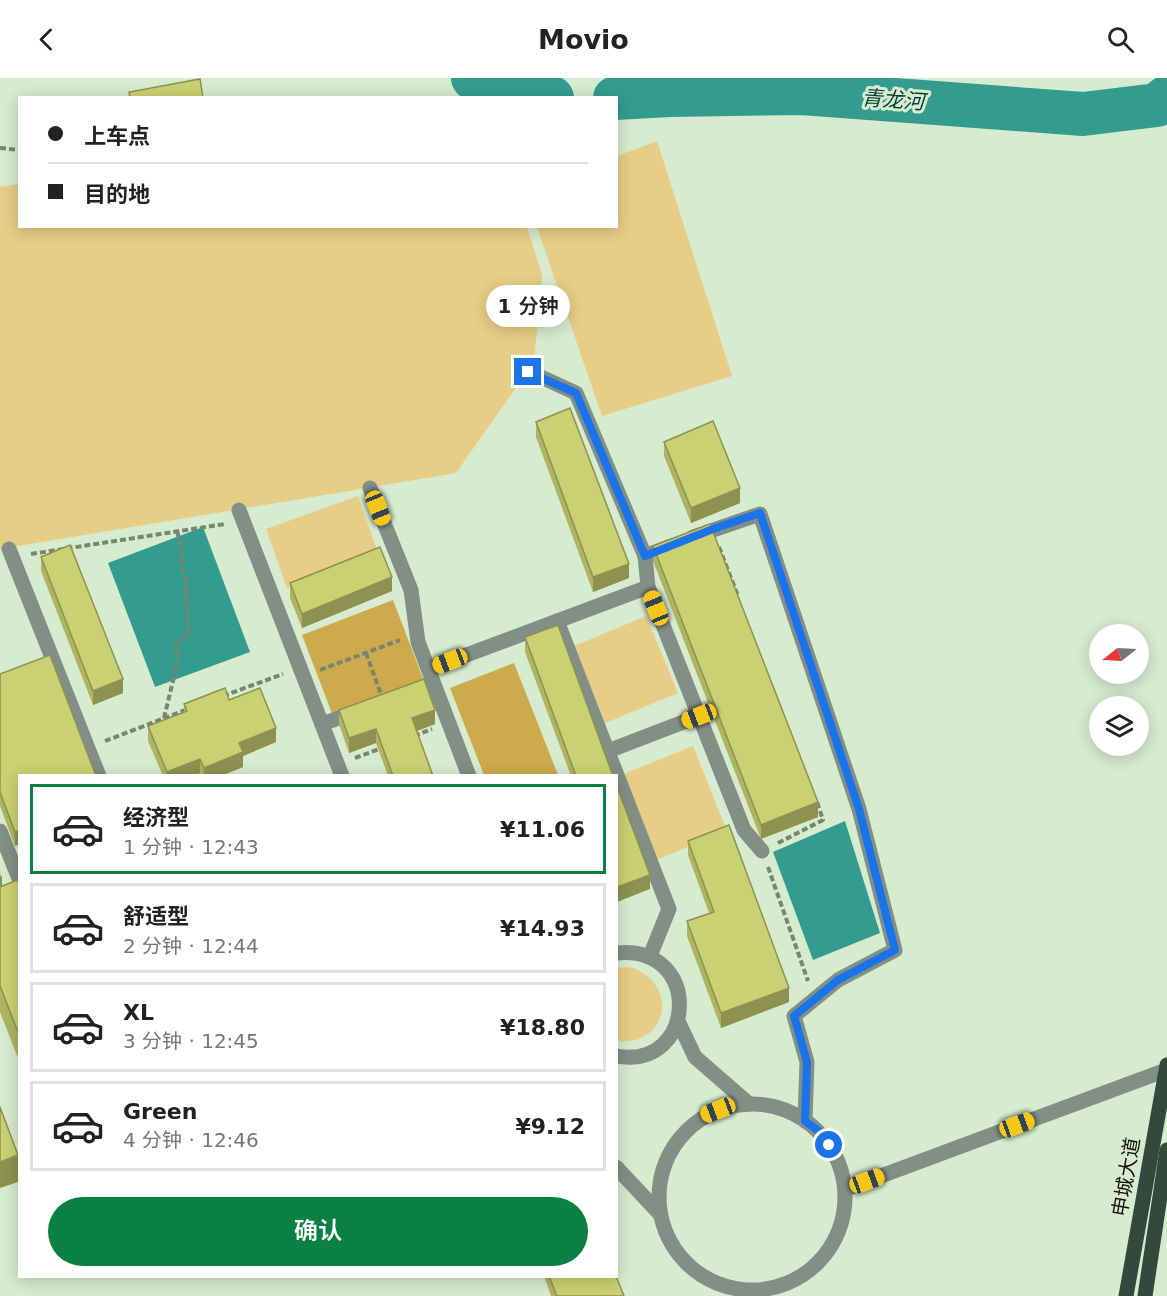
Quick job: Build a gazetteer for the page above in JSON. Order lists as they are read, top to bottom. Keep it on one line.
{"streets":{"main road":["申城大道"]},"water":["青龙河"],"north":"left","page":{"header":"Movio","banner":["上车点","目的地"],"bubble":"1 分钟","list":[{"name":"经济型","note":"1 分钟 · 12:43","value":"¥11.06"},{"name":"舒适型","note":"2 分钟 · 12:44","value":"¥14.93"},{"name":"XL","note":"3 分钟 · 12:45","value":"¥18.80"},{"name":"Green","note":"4 分钟 · 12:46","value":"¥9.12"}],"buttons":"确认"}}
